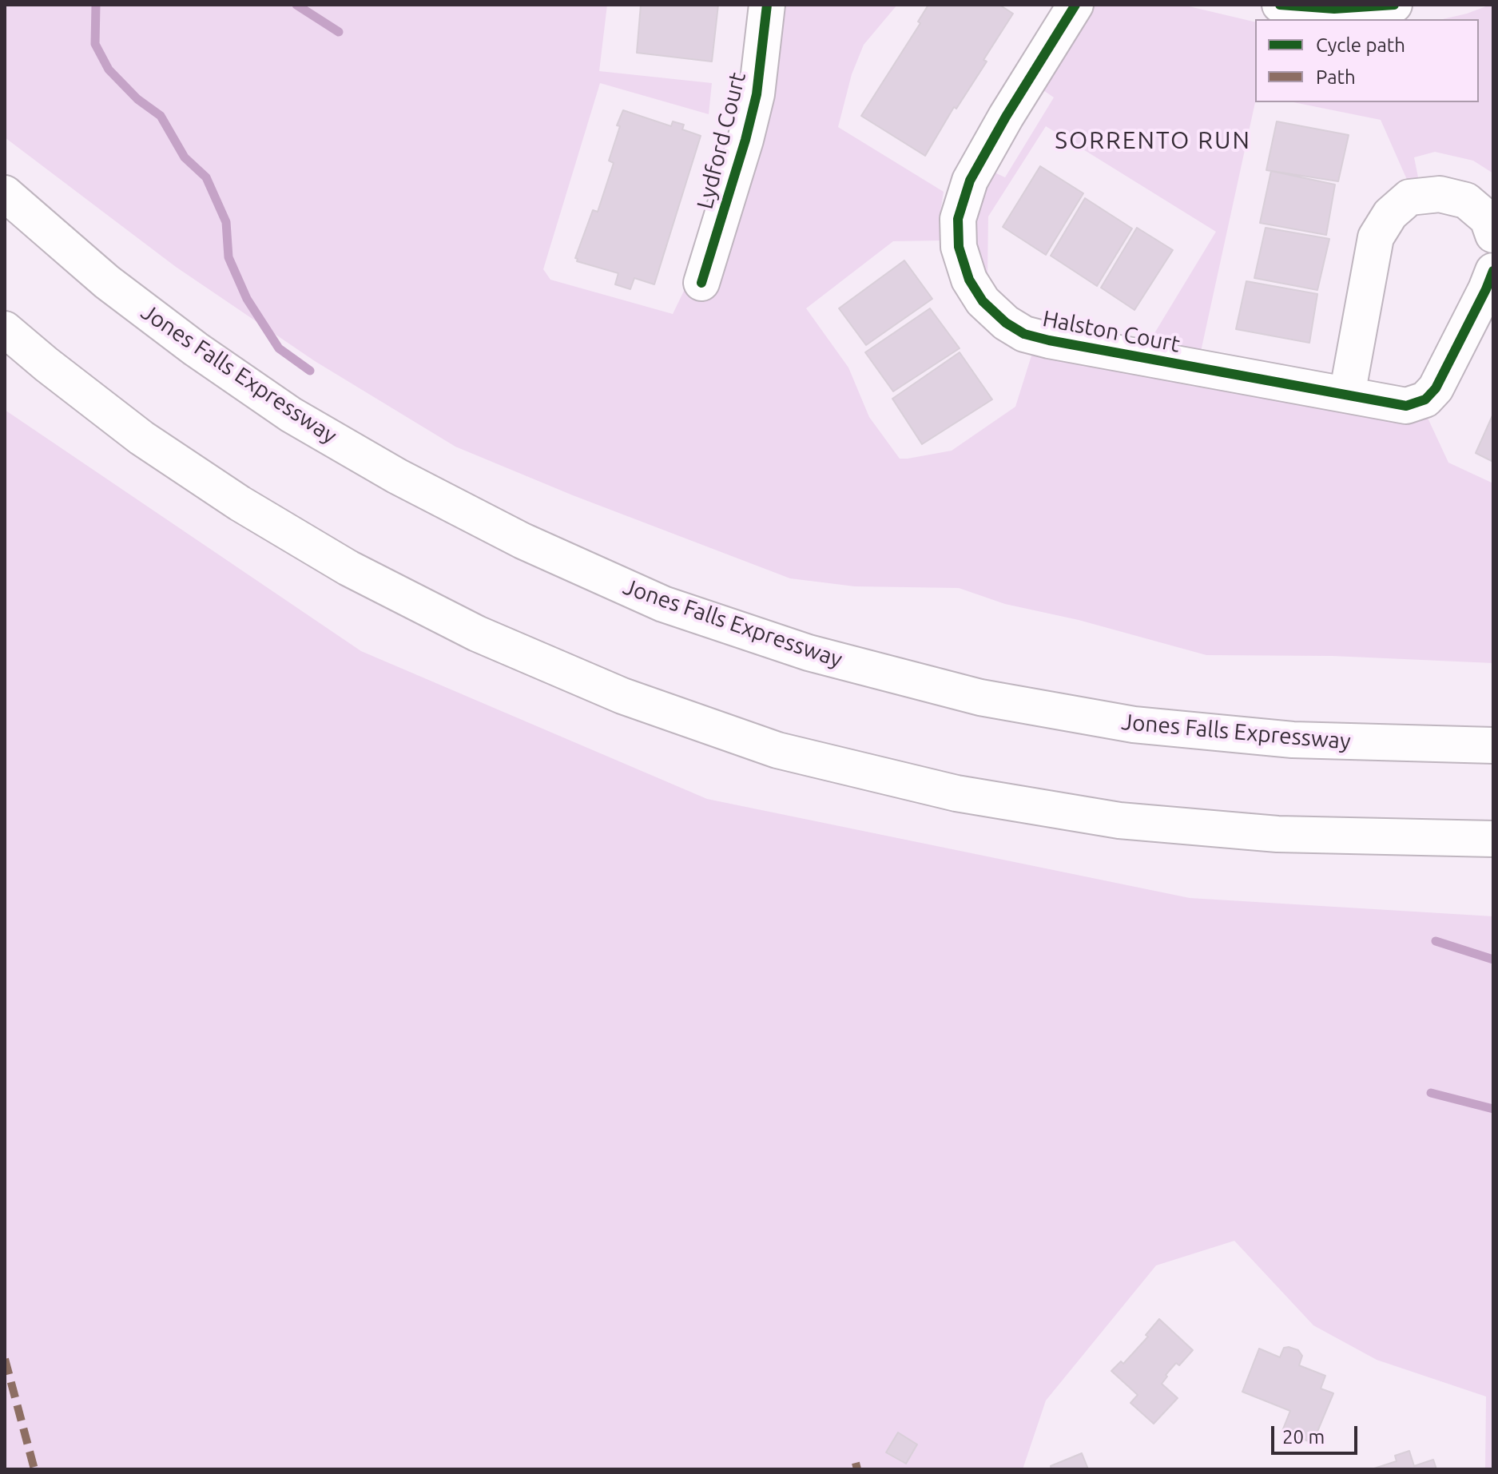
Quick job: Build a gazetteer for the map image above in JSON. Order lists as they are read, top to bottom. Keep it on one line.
{"streets":{"main road":["Lydford Court","Halston Court","Jones Falls Expressway"]},"districts":["SORRENTO RUN"],"legend":["Cycle path","Path"],"scale_bar":"20 m"}
